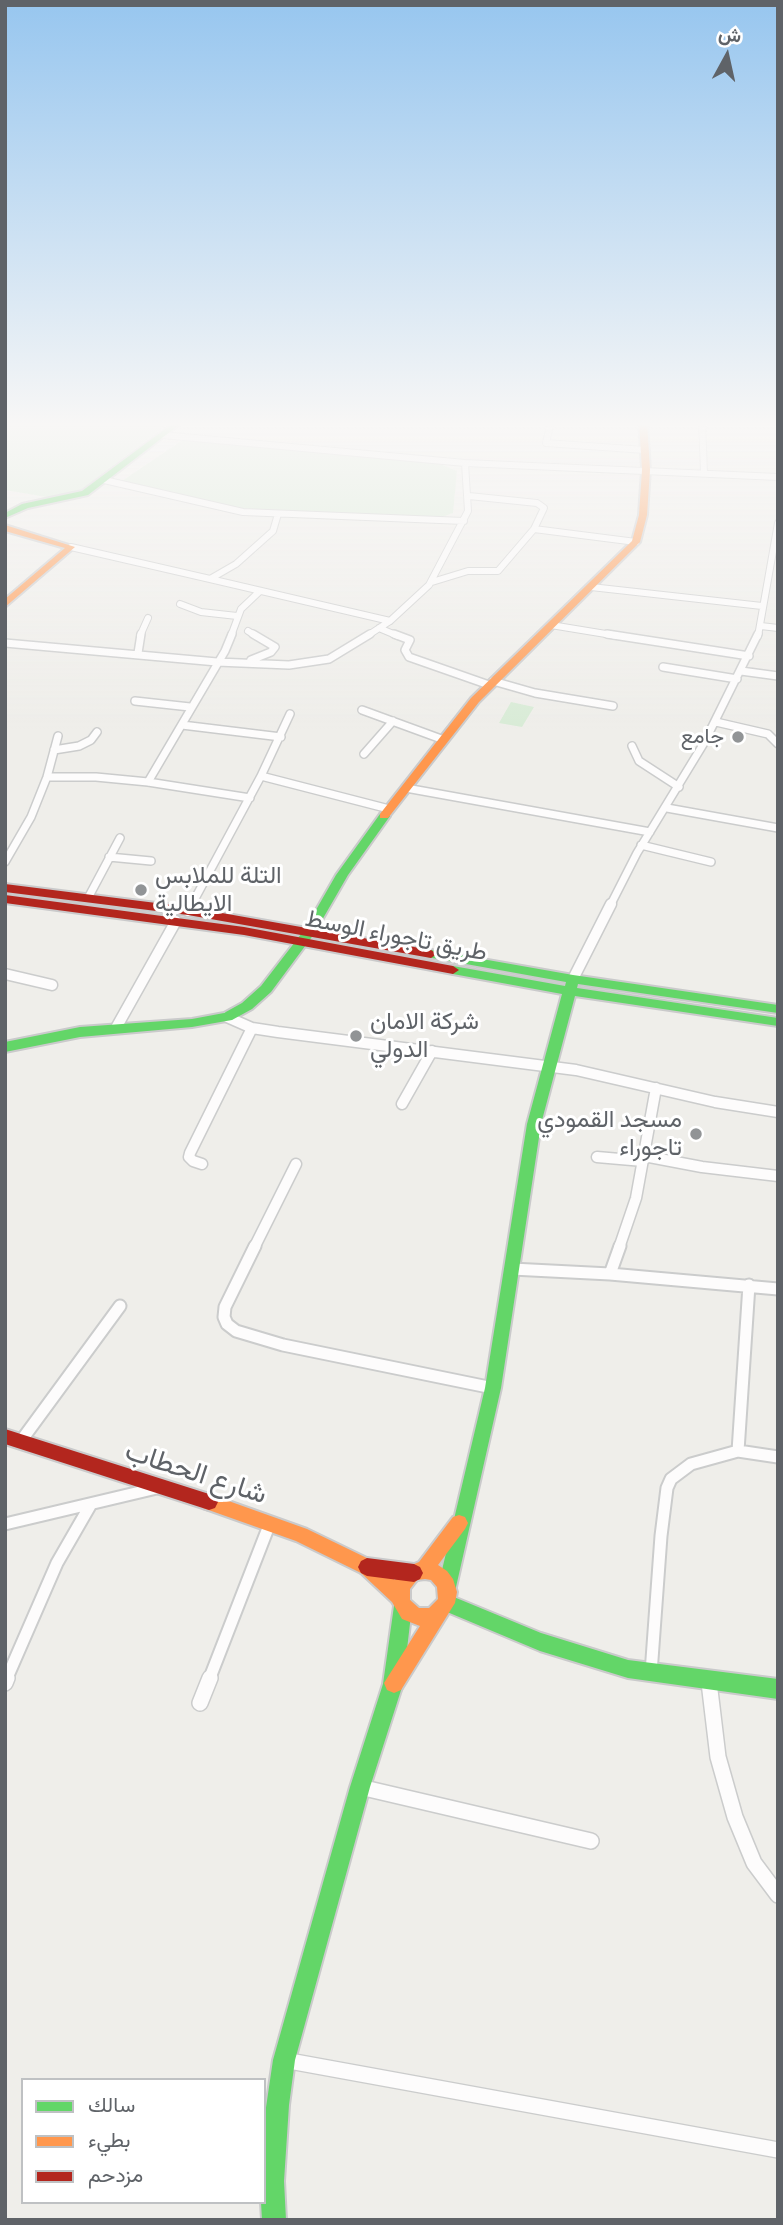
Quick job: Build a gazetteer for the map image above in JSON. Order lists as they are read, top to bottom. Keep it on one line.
{"streets":{"street":["طريق تاجوراء الوسط","شارع الحطاب"]},"places":["جامع","التلة للملابس الايطالية","شركة الامان الدولي","مسجد القمودي تاجوراء"],"legend":["سالك","بطيء","مزدحم"],"north":"top"}
